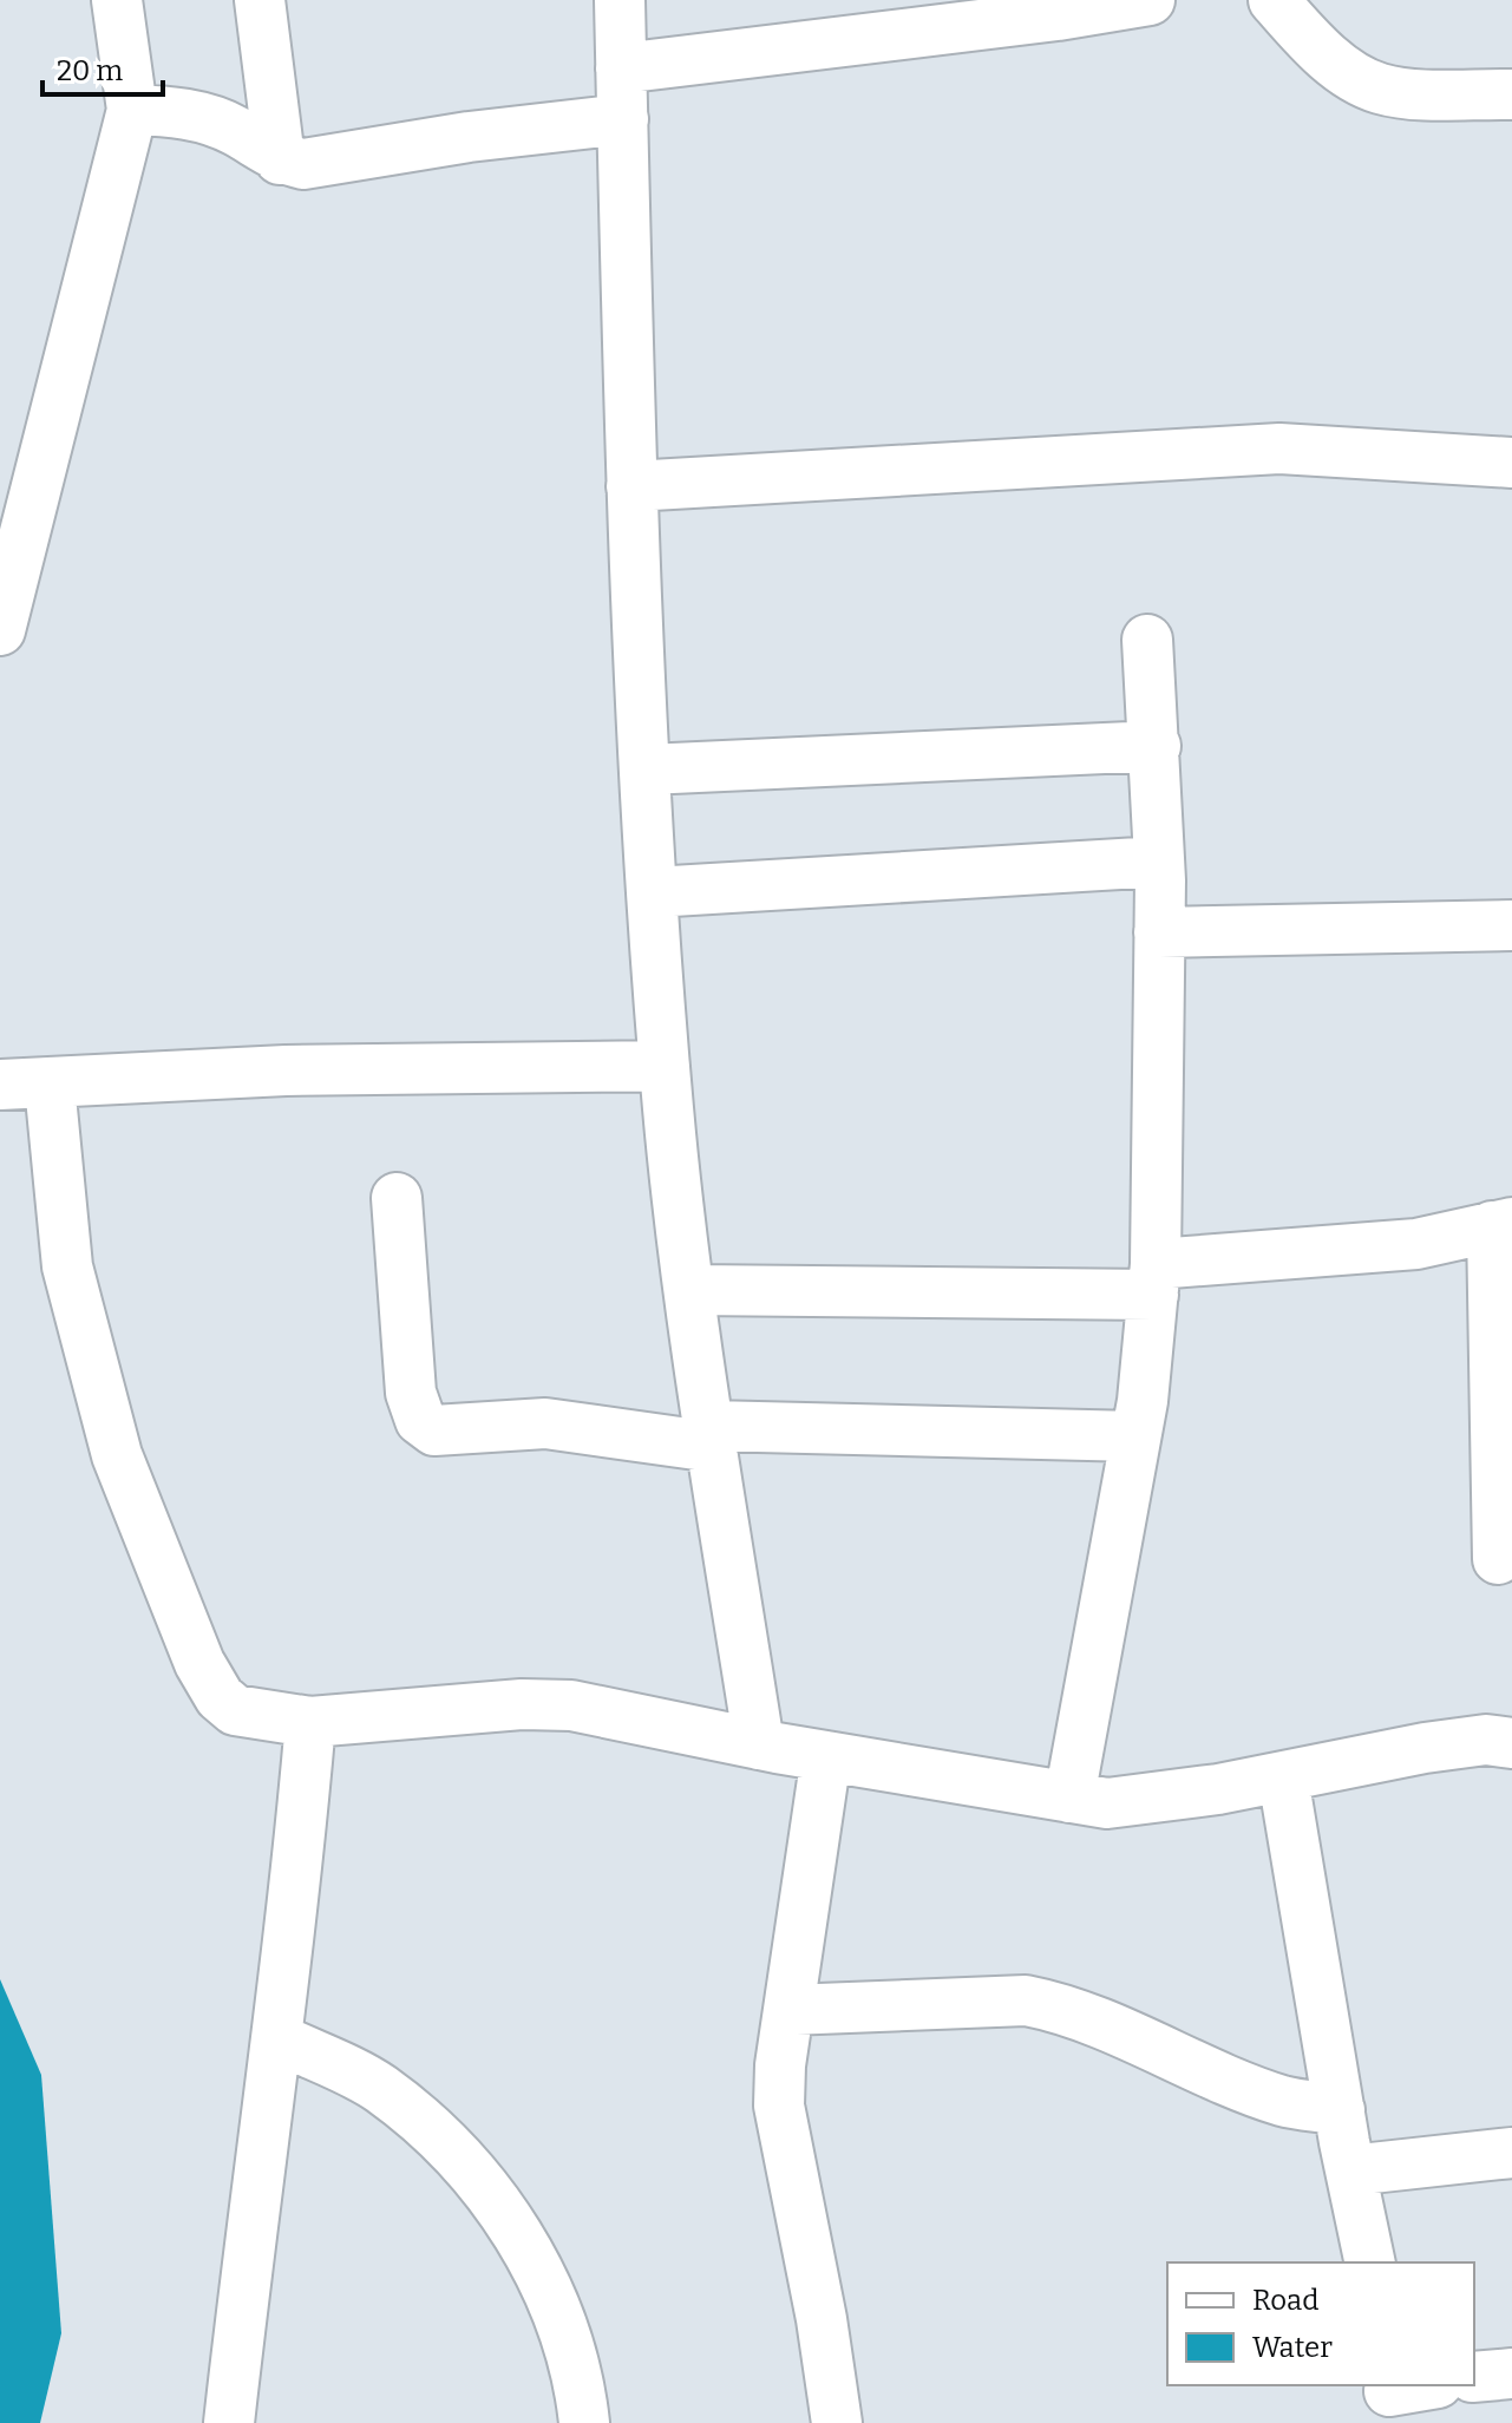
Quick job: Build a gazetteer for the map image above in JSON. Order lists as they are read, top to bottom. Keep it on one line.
{"legend":["Road","Water"],"scale_bar":"20 m"}
